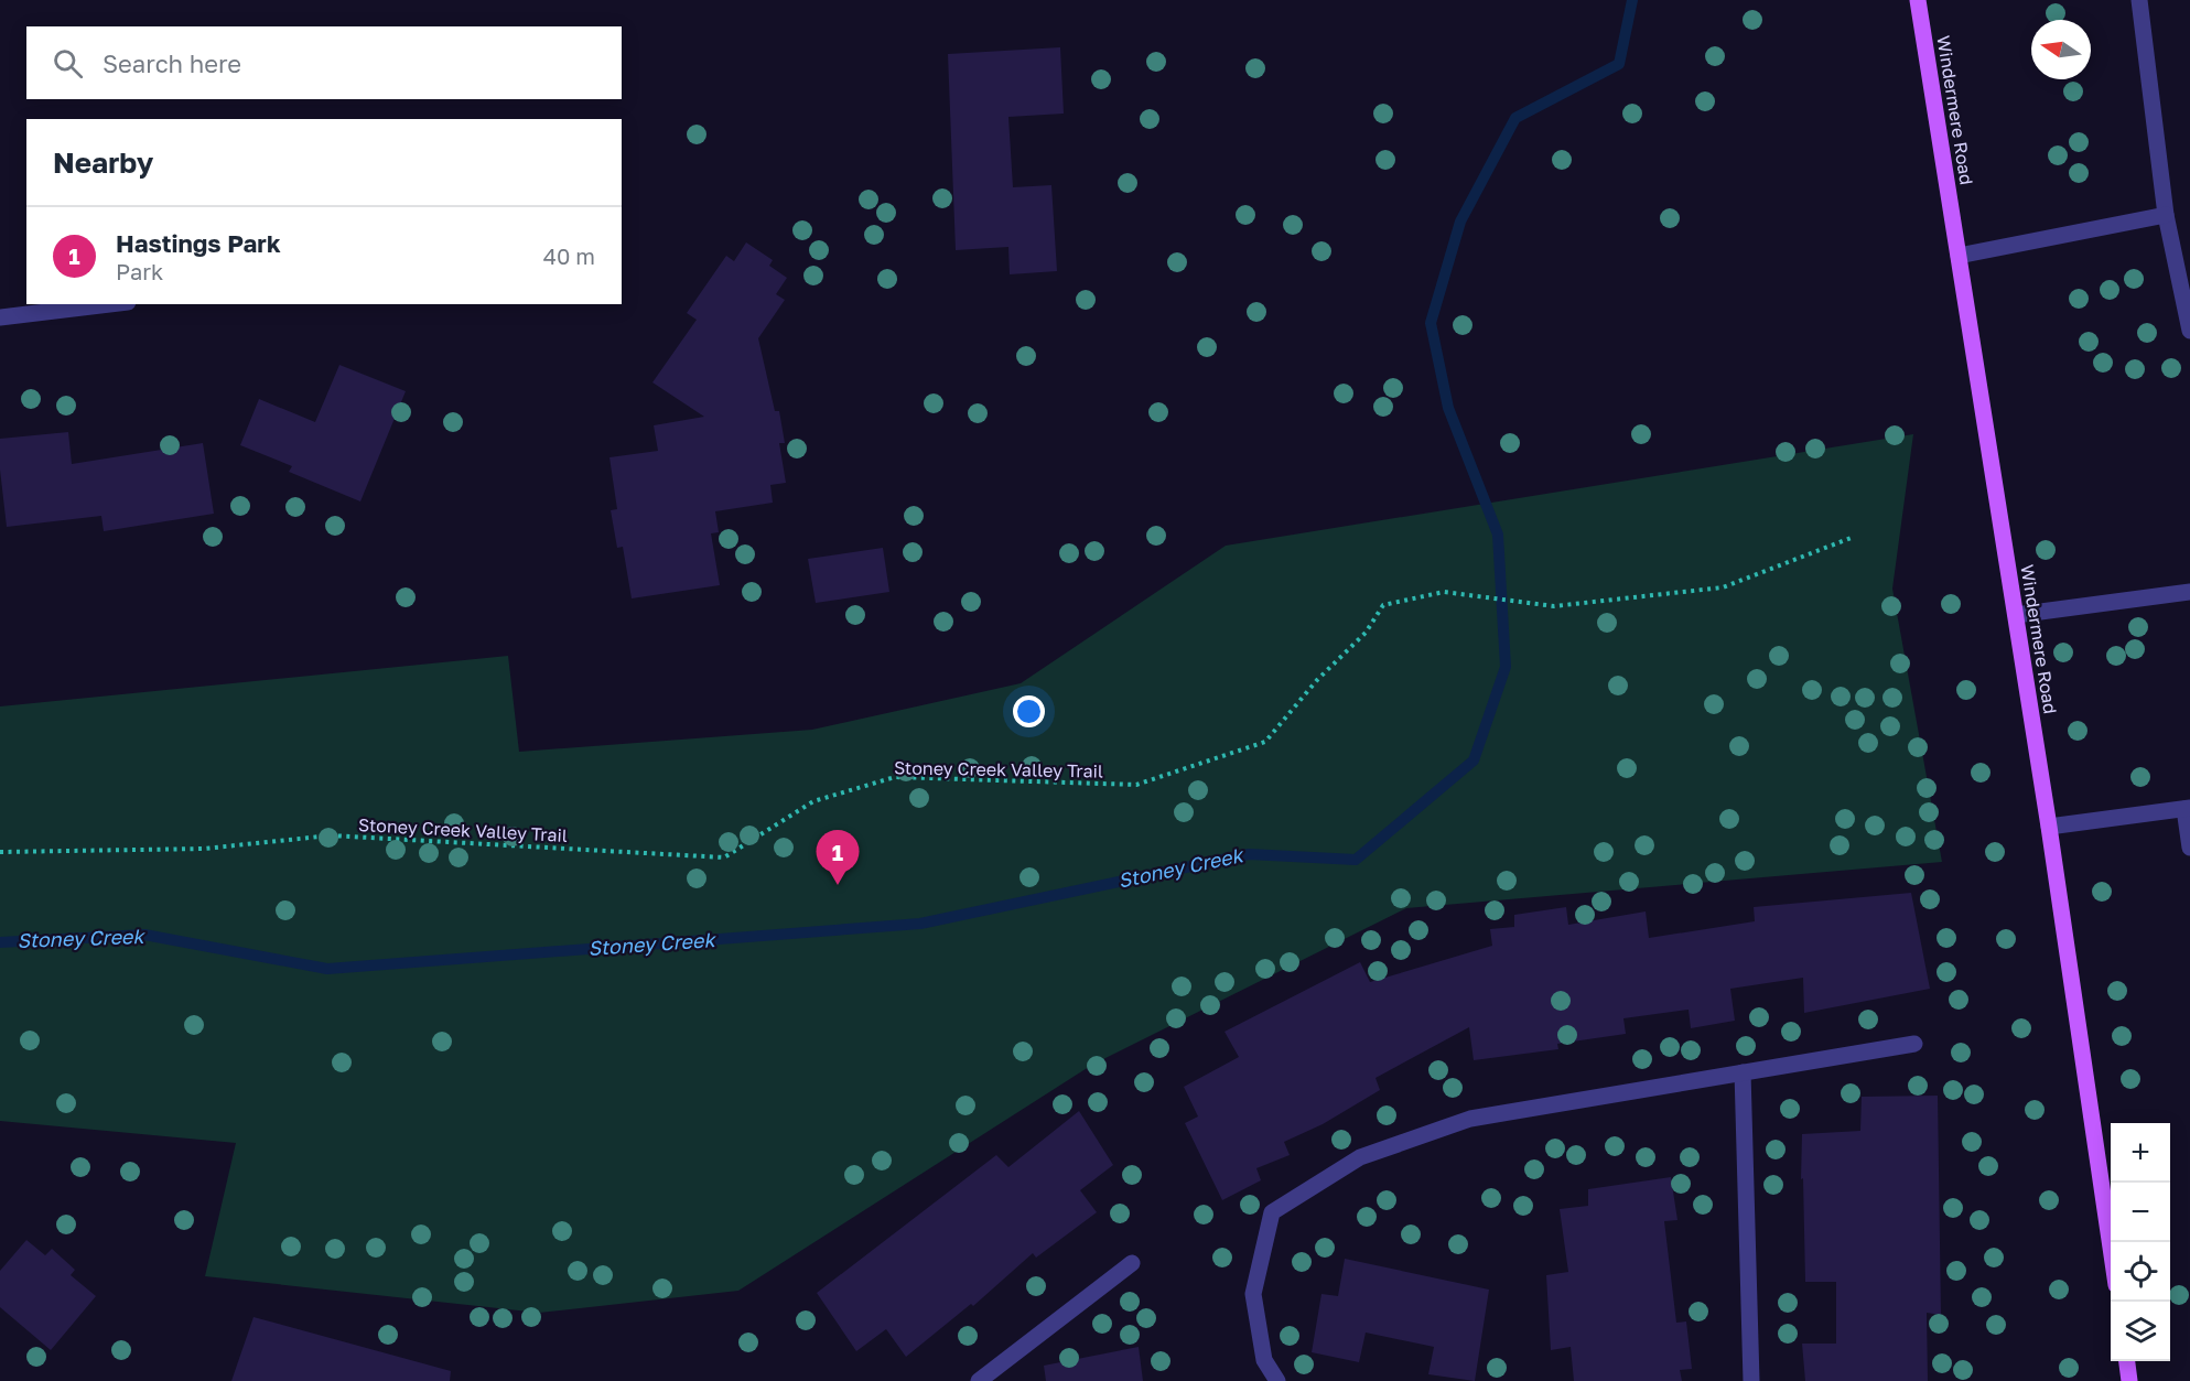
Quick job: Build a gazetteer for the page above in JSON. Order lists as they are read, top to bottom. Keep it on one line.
{"streets":{"main road":["Windermere Road"],"path":["Stoney Creek Valley Trail"]},"water":["Stoney Creek"],"north":"left","page":{"search":"Search here","heading":"Nearby","list":[{"mark":"1","name":"Hastings Park","note":"Park","value":"40 m"}],"pins":"1","map_buttons":["+","−"]}}
